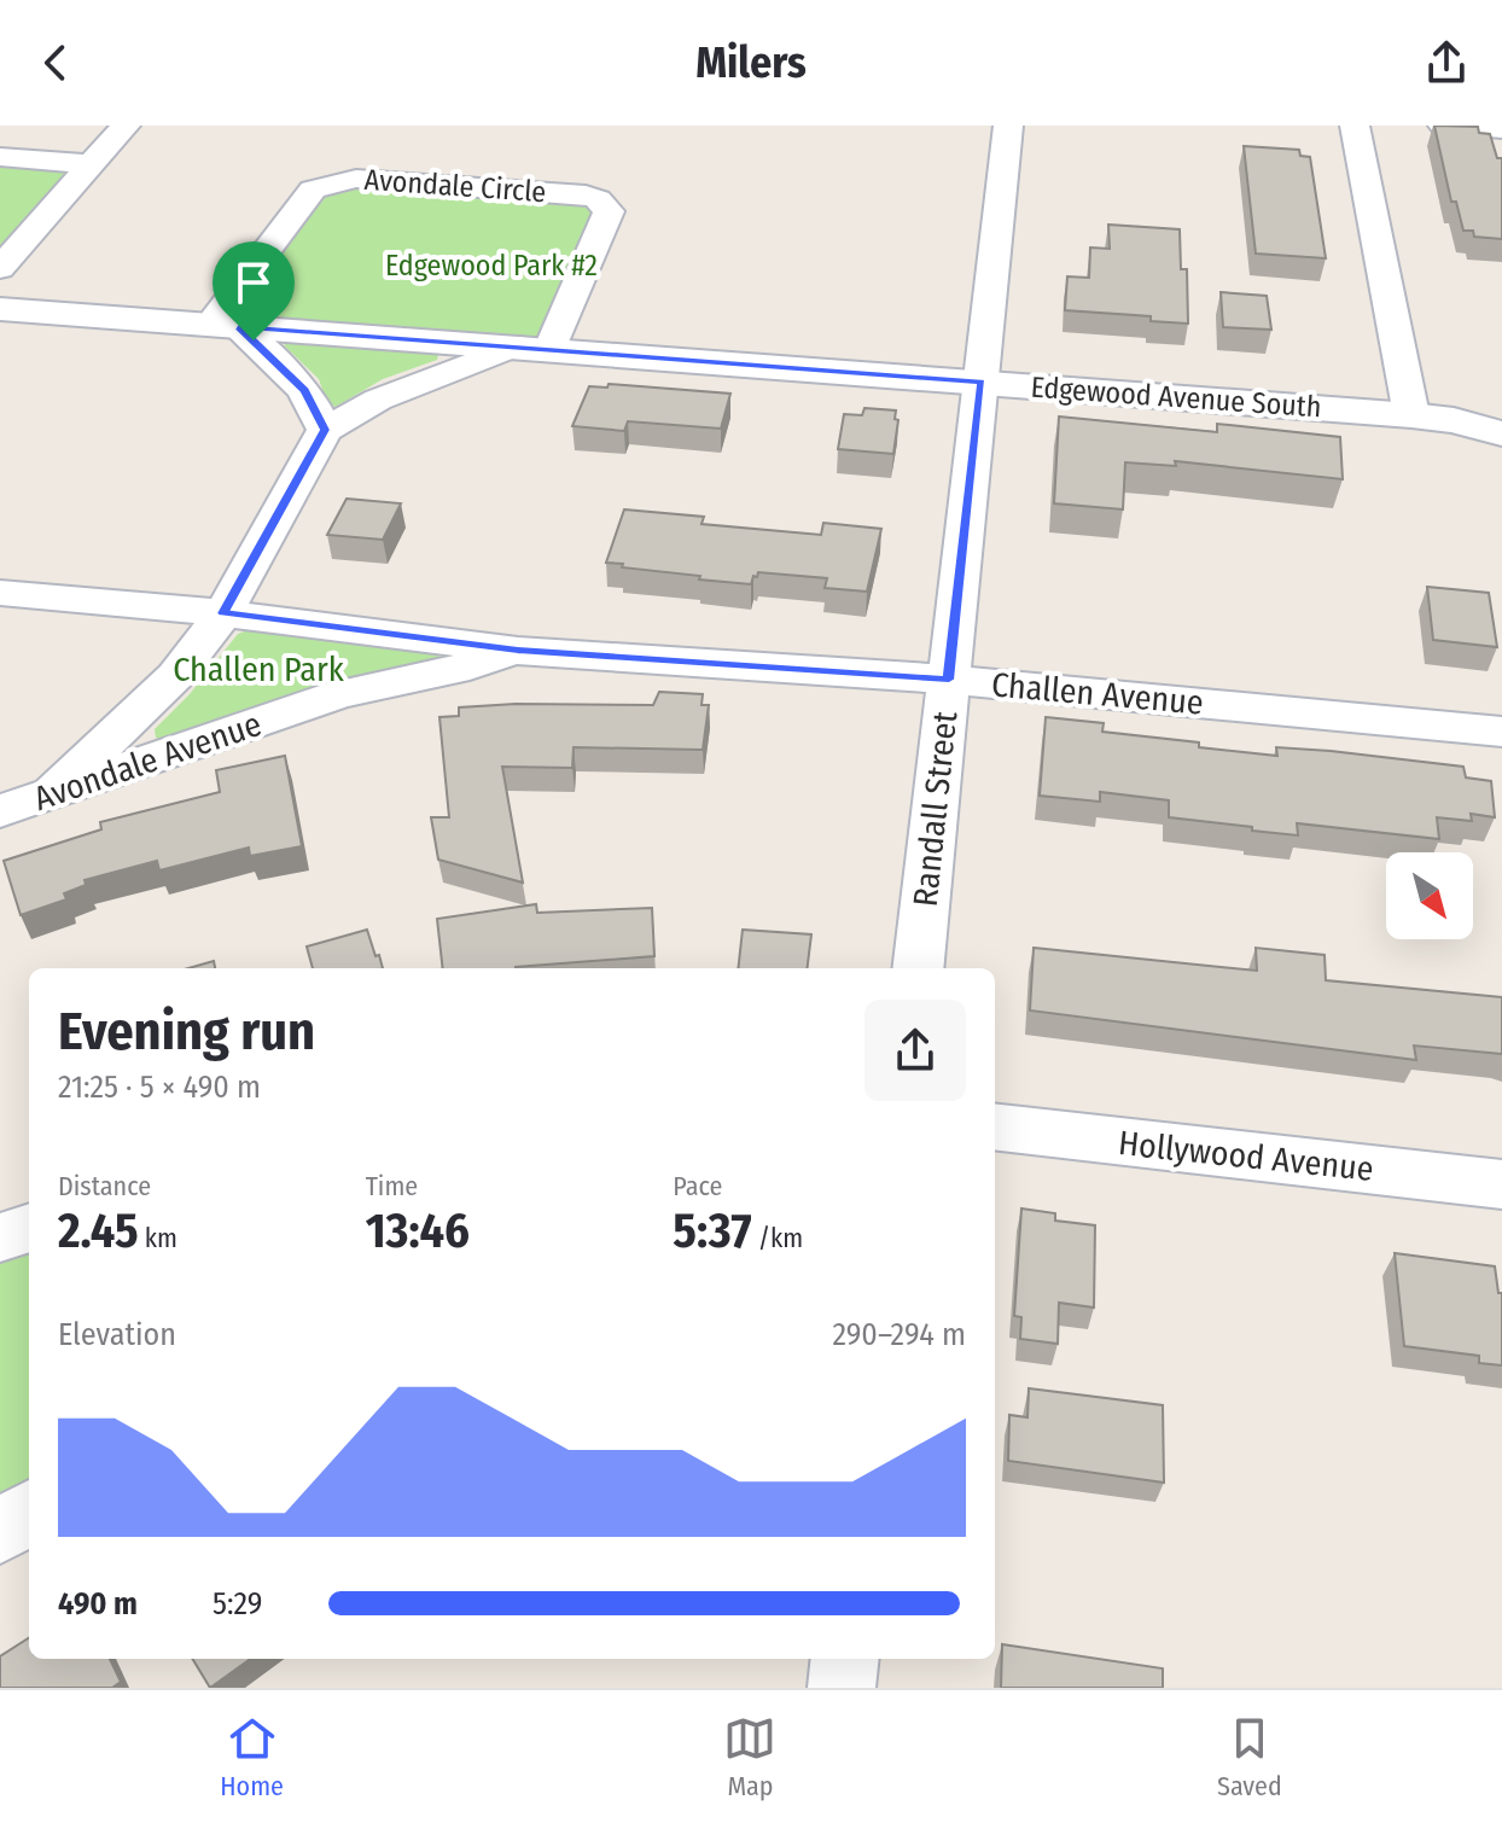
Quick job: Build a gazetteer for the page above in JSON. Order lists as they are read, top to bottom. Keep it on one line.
{"streets":{"main road":["Edgewood Avenue South"],"street":["Avondale Circle","Challen Avenue","Avondale Avenue","Randall Street","Hollywood Avenue"]},"crossings":[["Avondale Circle","Edgewood Avenue South"],["Edgewood Avenue South","Randall Street"],["Challen Avenue","Avondale Avenue"],["Challen Avenue","Randall Street"]],"parks":["Edgewood Park #2","Challen Park"],"north":"bottom right","page":{"header":"Milers","heading":["Evening run","21:25 · 5 × 490 m"],"stats":[["Distance","2.45 km"],["Time","13:46"],["Pace","5:37 /km"]],"chart":["Elevation","290–294 m"],"list":[{"name":"490 m","note":"5:29"}],"tabs":["Home","Map","Saved"]}}
